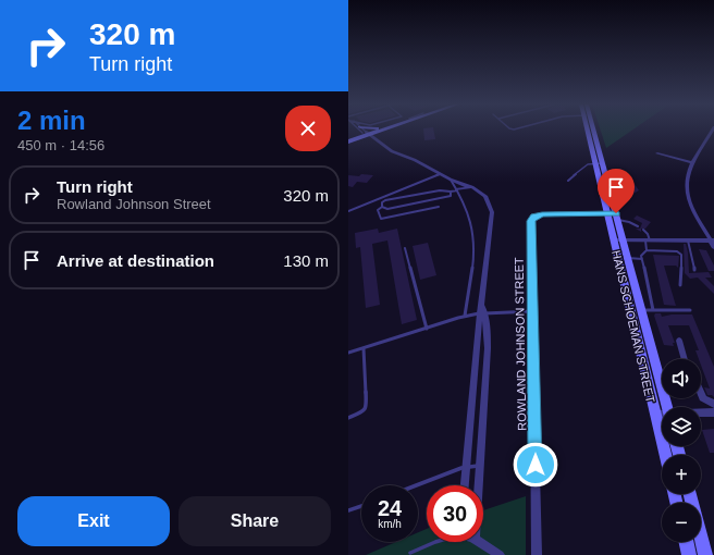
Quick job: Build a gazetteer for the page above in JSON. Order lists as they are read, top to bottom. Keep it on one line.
{"streets":{"main road":["HANS SCHOEMAN STREET"],"street":["ROWLAND JOHNSON STREET"]},"crossings":[["HANS SCHOEMAN STREET","ROWLAND JOHNSON STREET"]],"page":{"turn":["320 m","Turn right"],"heading":["2 min","450 m · 14:56"],"list":[{"name":"Turn right","note":"Rowland Johnson Street","value":"320 m"},{"name":"Arrive at destination","value":"130 m"}],"map_buttons":["+","−"],"speed":"24 km/h","limit":"30","buttons":["Exit","Share"]}}
